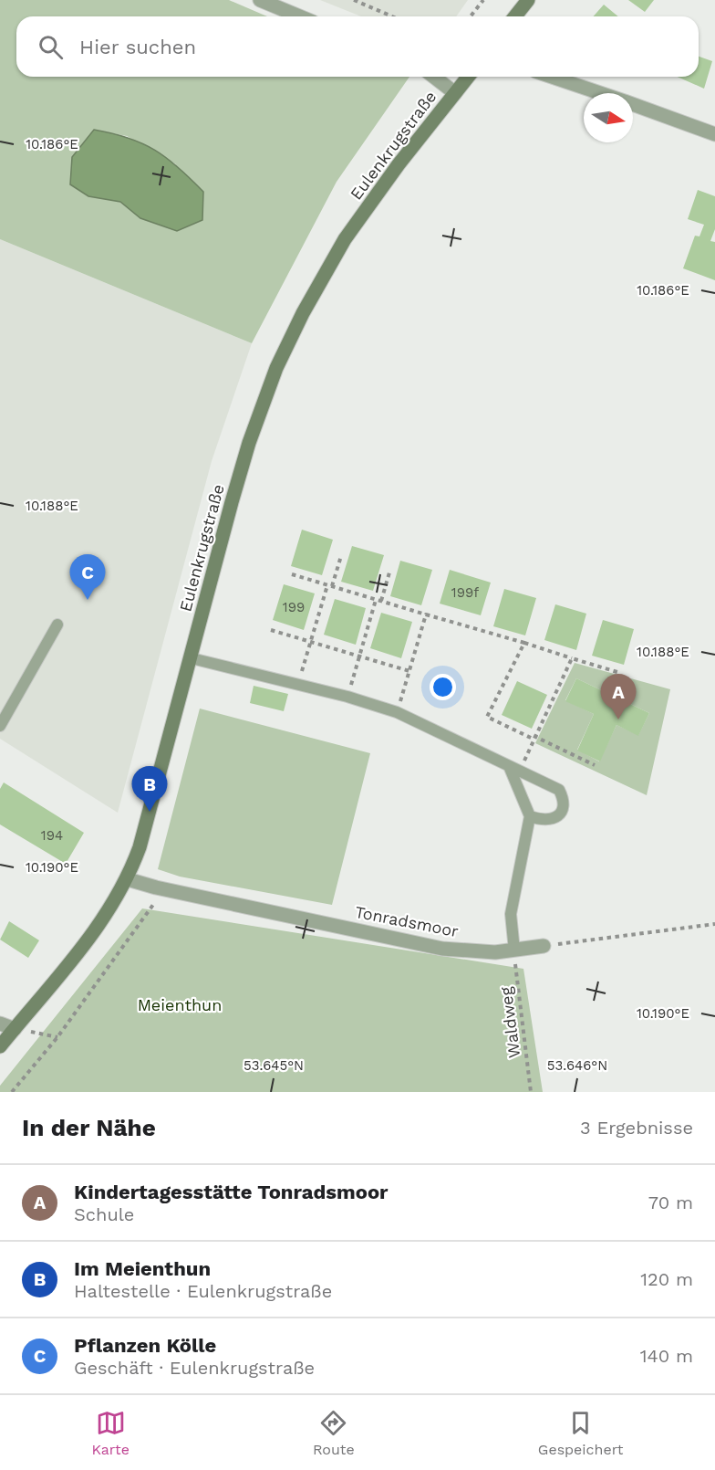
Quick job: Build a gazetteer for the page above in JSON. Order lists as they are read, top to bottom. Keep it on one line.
{"streets":{"main road":["Eulenkrugstraße"],"street":["Tonradsmoor"],"path":["Waldweg"]},"crossings":[["Eulenkrugstraße","Tonradsmoor"],["Tonradsmoor","Waldweg"]],"parks":["Meienthun"],"house_numbers":["199f","199","194"],"north":"right","page":{"search":"Hier suchen","pins":["C","A","B"],"heading":["In der Nähe","3 Ergebnisse"],"list":[{"mark":"A","name":"Kindertagesstätte Tonradsmoor","note":"Schule","value":"70 m"},{"mark":"B","name":"Im Meienthun","note":"Haltestelle · Eulenkrugstraße","value":"120 m"},{"mark":"C","name":"Pflanzen Kölle","note":"Geschäft · Eulenkrugstraße","value":"140 m"}],"nav":["Karte","Route","Gespeichert"]},"coordinates":["10.186°E","10.188°E","10.190°E","53.645°N","53.646°N"]}
